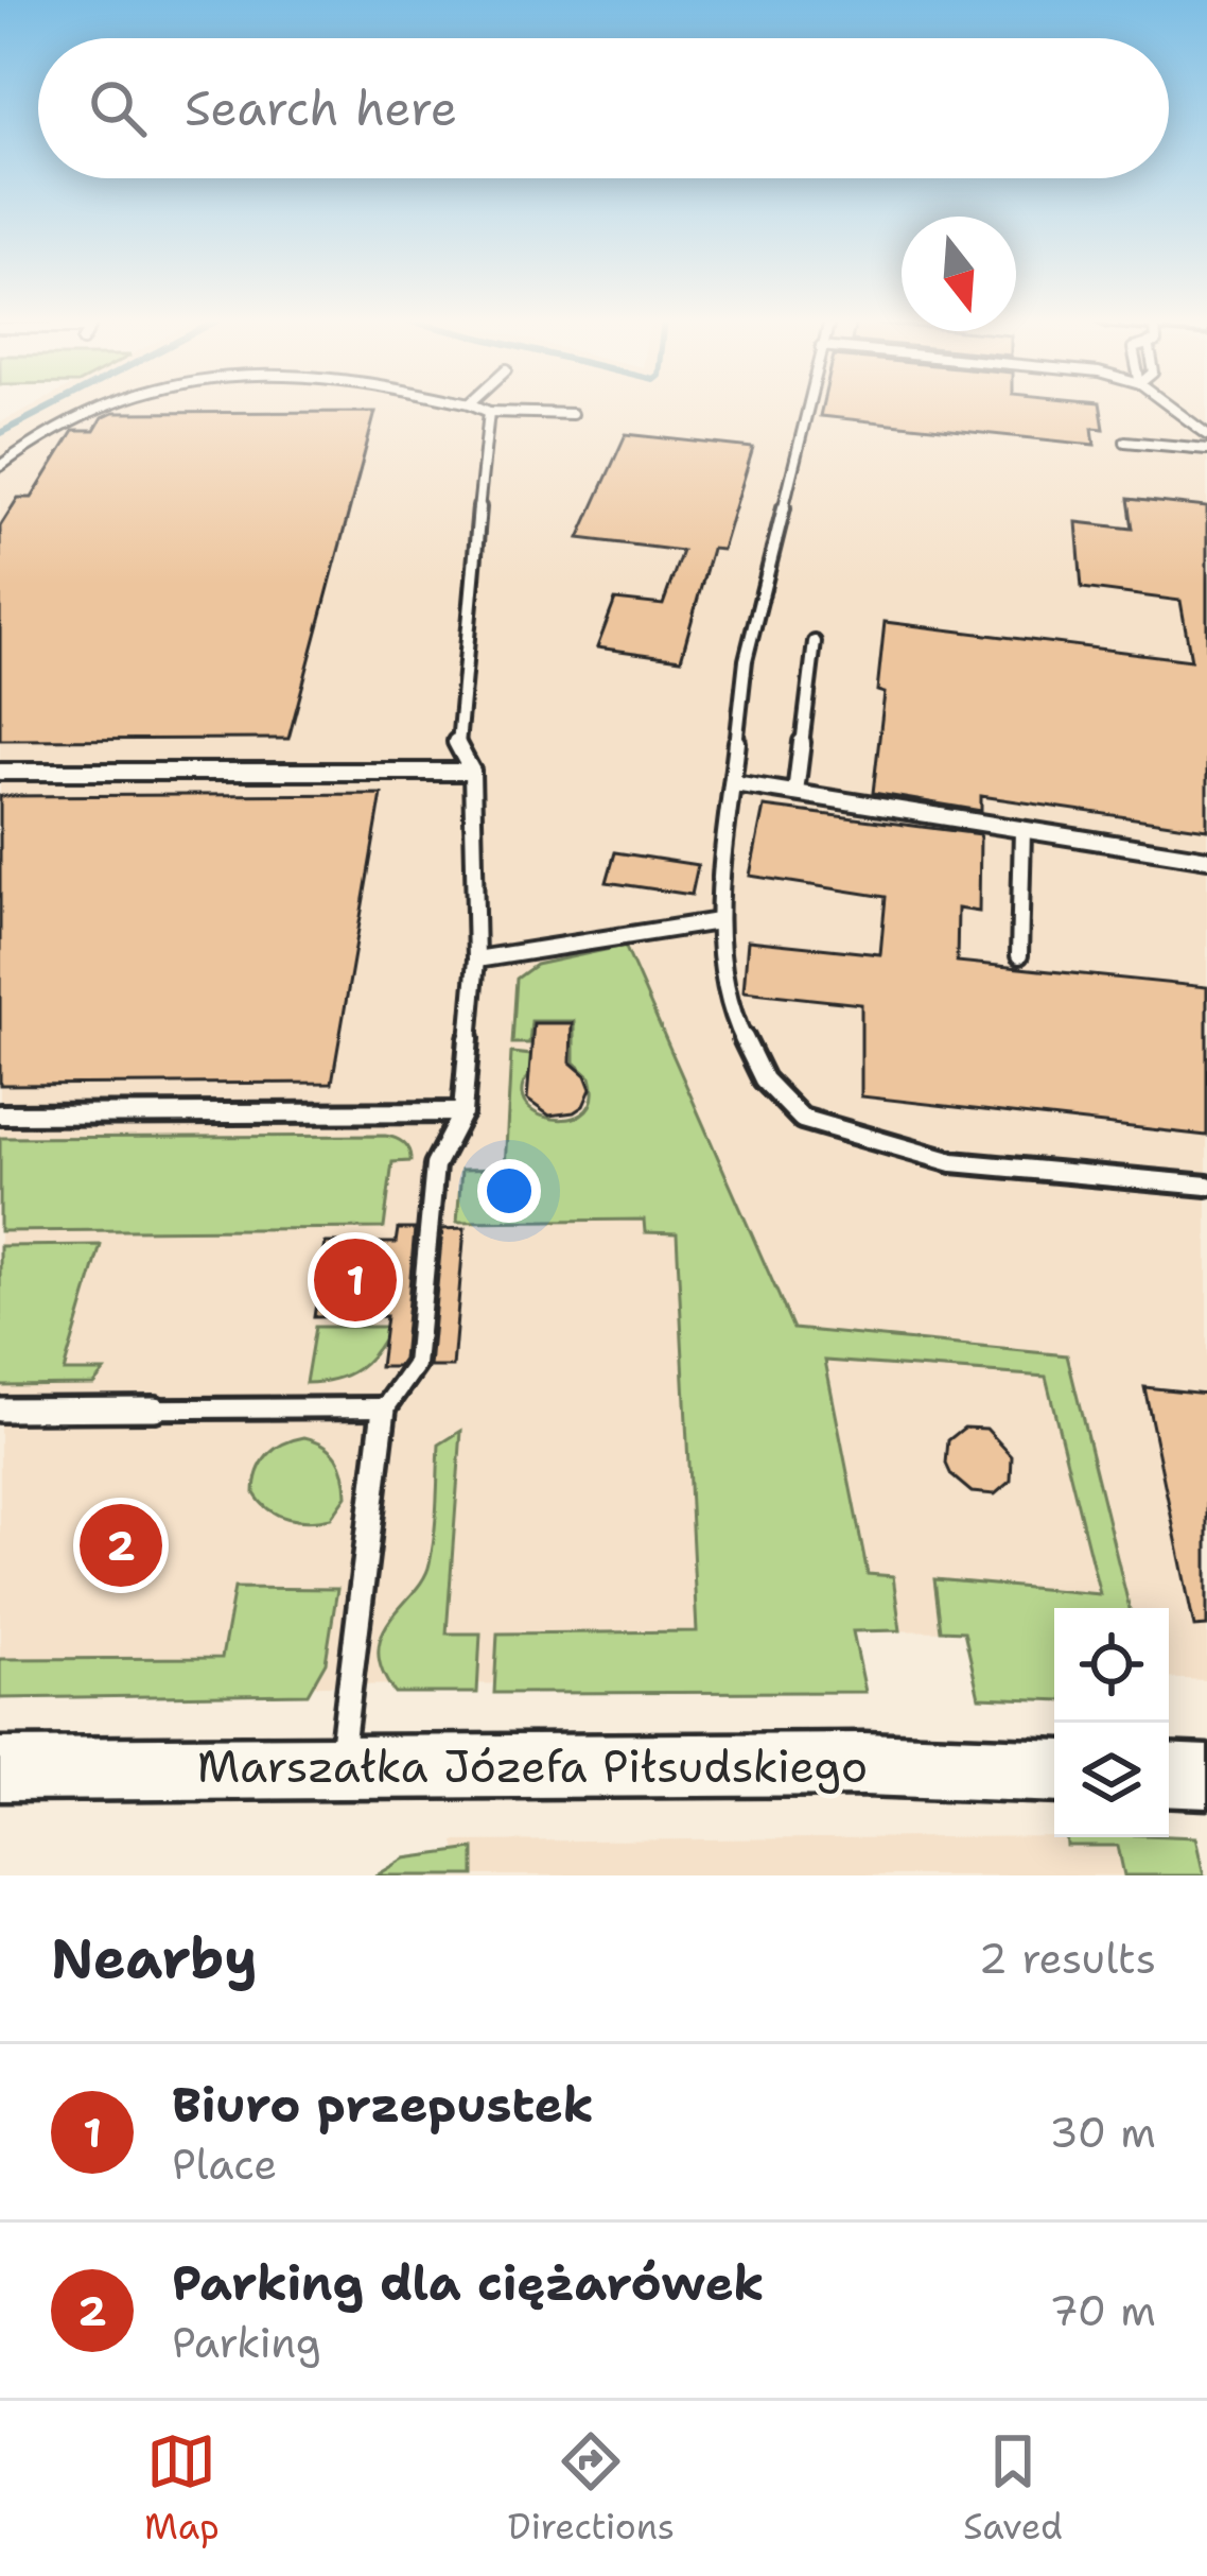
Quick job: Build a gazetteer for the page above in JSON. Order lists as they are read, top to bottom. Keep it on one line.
{"streets":{"street":["Marszałka Józefa Piłsudskiego"]},"north":"bottom","page":{"search":"Search here","pins":["1","2"],"heading":["Nearby","2 results"],"list":[{"mark":"1","name":"Biuro przepustek","note":"Place","value":"30 m"},{"mark":"2","name":"Parking dla ciężarówek","note":"Parking","value":"70 m"}],"nav":["Map","Directions","Saved"]}}
